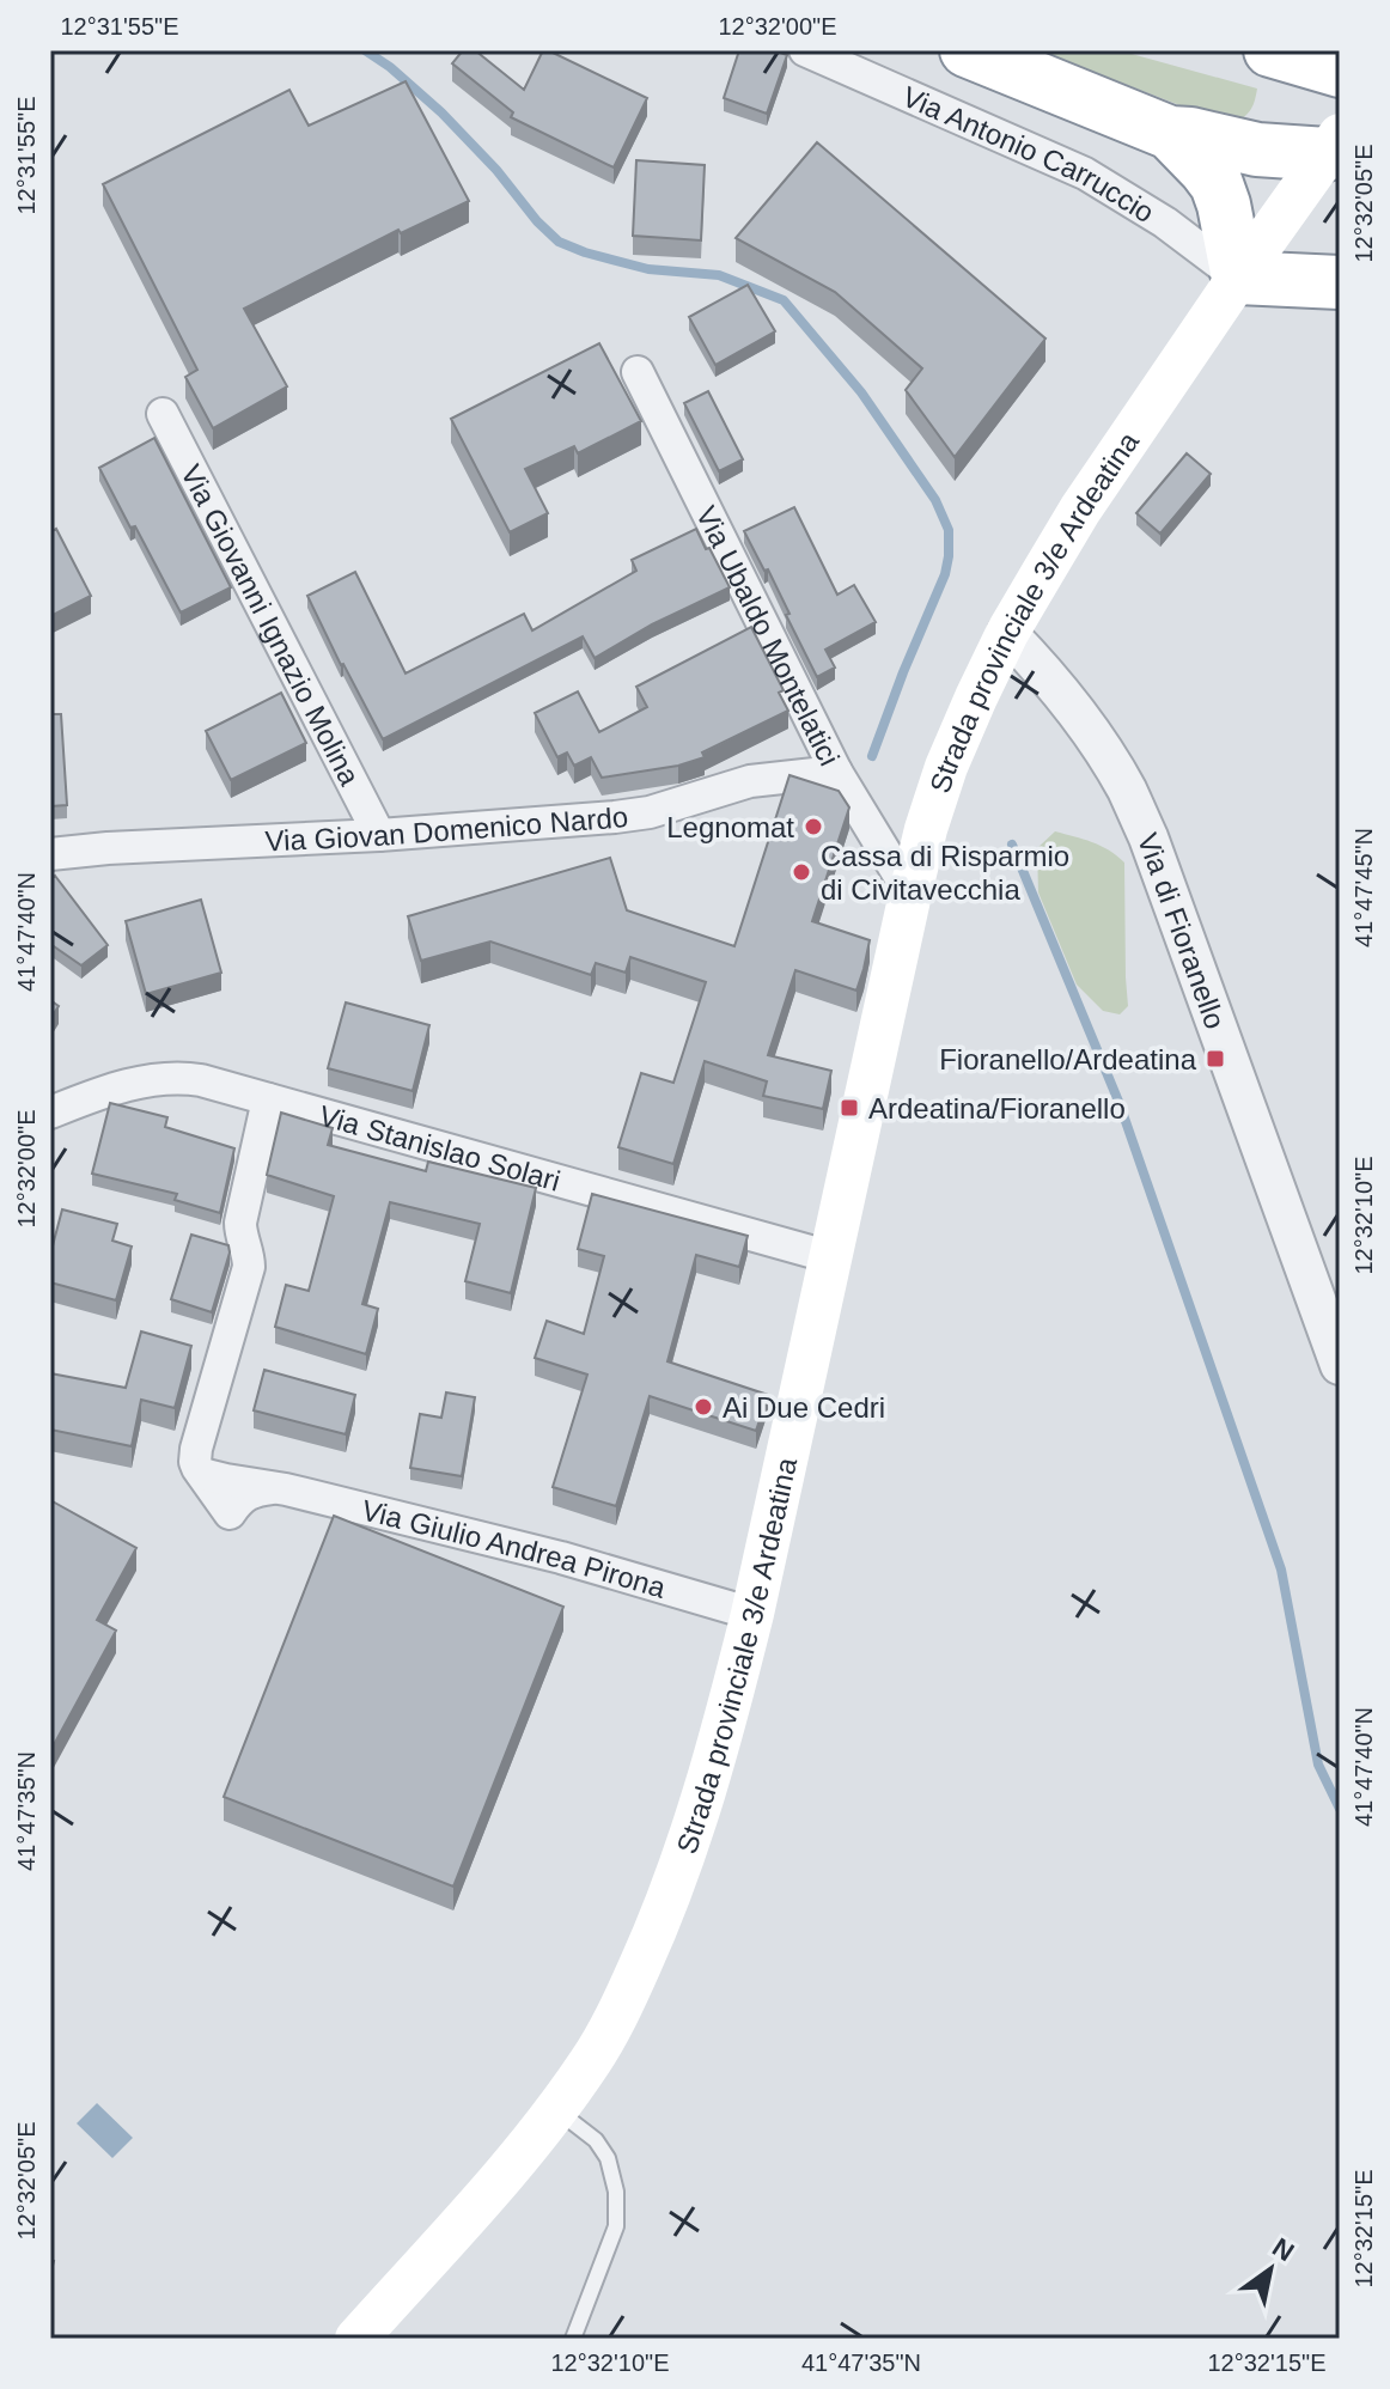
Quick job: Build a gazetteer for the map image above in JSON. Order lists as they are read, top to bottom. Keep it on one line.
{"streets":{"main road":["Strada provinciale 3/e Ardeatina"],"street":["Via Antonio Carruccio","Via Giovanni Ignazio Molina","Via Ubaldo Montelatici","Via Giovan Domenico Nardo","Via di Fioranello","Via Stanislao Solari","Via Giulio Andrea Pirona"]},"crossings":[["Via Antonio Carruccio","Strada provinciale 3/e Ardeatina"],["Strada provinciale 3/e Ardeatina","Via Ubaldo Montelatici"],["Strada provinciale 3/e Ardeatina","Via di Fioranello"],["Strada provinciale 3/e Ardeatina","Via Stanislao Solari"],["Strada provinciale 3/e Ardeatina","Via Giulio Andrea Pirona"],["Via Giovanni Ignazio Molina","Via Giovan Domenico Nardo"],["Via Ubaldo Montelatici","Via Giovan Domenico Nardo"],["Via Stanislao Solari","Via Giulio Andrea Pirona"]],"places":{"other":["Legnomat","Cassa di Risparmio di Civitavecchia","Ai Due Cedri"],"transit":["Fioranello/Ardeatina","Ardeatina/Fioranello"]},"north":"top right","coordinates":["12°31'55\"E","12°32'00\"E","12°32'05\"E","41°47'45\"N","41°47'40\"N","12°32'10\"E","41°47'35\"N","12°32'15\"E"]}
